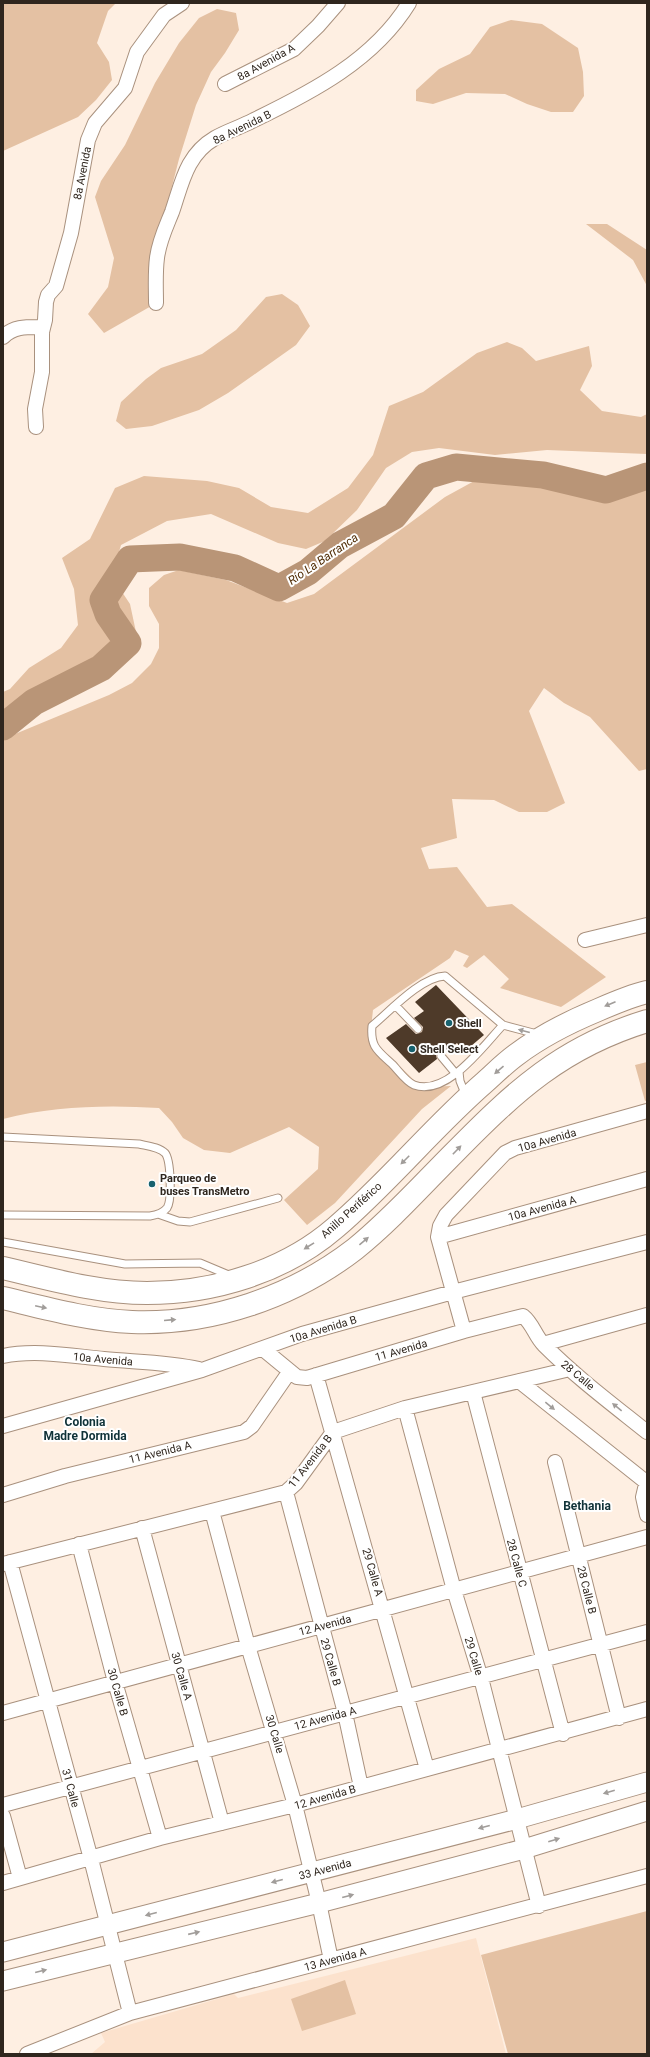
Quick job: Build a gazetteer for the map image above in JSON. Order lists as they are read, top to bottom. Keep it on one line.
{"streets":{"highway":["Anillo Periférico"],"street":["8a Avenida A","8a Avenida B","8a Avenida","10a Avenida","10a Avenida A","10a Avenida B","11 Avenida","28 Calle","11 Avenida A","11 Avenida B","28 Calle C","29 Calle A","28 Calle B","12 Avenida","29 Calle","29 Calle B","30 Calle A","30 Calle B","12 Avenida A","30 Calle","31 Calle","12 Avenida B","33 Avenida","13 Avenida A"]},"crossings":[["10a Avenida","10a Avenida A"],["10a Avenida","10a Avenida B"],["11 Avenida","28 Calle"],["11 Avenida","11 Avenida A"],["11 Avenida","29 Calle A"],["28 Calle","11 Avenida B"],["11 Avenida B","28 Calle C"],["11 Avenida B","29 Calle A"],["11 Avenida B","29 Calle"],["11 Avenida B","29 Calle B"],["11 Avenida B","30 Calle A"],["11 Avenida B","30 Calle B"],["11 Avenida B","30 Calle"],["11 Avenida B","31 Calle"],["28 Calle C","12 Avenida"],["28 Calle C","12 Avenida A"],["28 Calle C","12 Avenida B"],["29 Calle A","12 Avenida"],["29 Calle A","12 Avenida A"],["29 Calle A","12 Avenida B"],["28 Calle B","12 Avenida"],["28 Calle B","12 Avenida A"],["28 Calle B","12 Avenida B"],["12 Avenida","29 Calle"],["12 Avenida","29 Calle B"],["12 Avenida","30 Calle A"],["12 Avenida","30 Calle B"],["12 Avenida","30 Calle"],["12 Avenida","31 Calle"],["29 Calle","12 Avenida A"],["29 Calle","12 Avenida B"],["29 Calle","33 Avenida"],["29 Calle","13 Avenida A"],["29 Calle B","12 Avenida A"],["29 Calle B","12 Avenida B"],["30 Calle A","12 Avenida A"],["30 Calle A","12 Avenida B"],["30 Calle B","12 Avenida A"],["30 Calle B","12 Avenida B"],["12 Avenida A","30 Calle"],["12 Avenida A","31 Calle"],["30 Calle","12 Avenida B"],["30 Calle","33 Avenida"],["30 Calle","13 Avenida A"],["31 Calle","12 Avenida B"],["31 Calle","33 Avenida"],["31 Calle","13 Avenida A"]],"districts":["Colonia Madre Dormida","Bethania"],"water":["Río La Barranca"],"places":["Shell","Shell Select","Parqueo de buses TransMetro"]}
